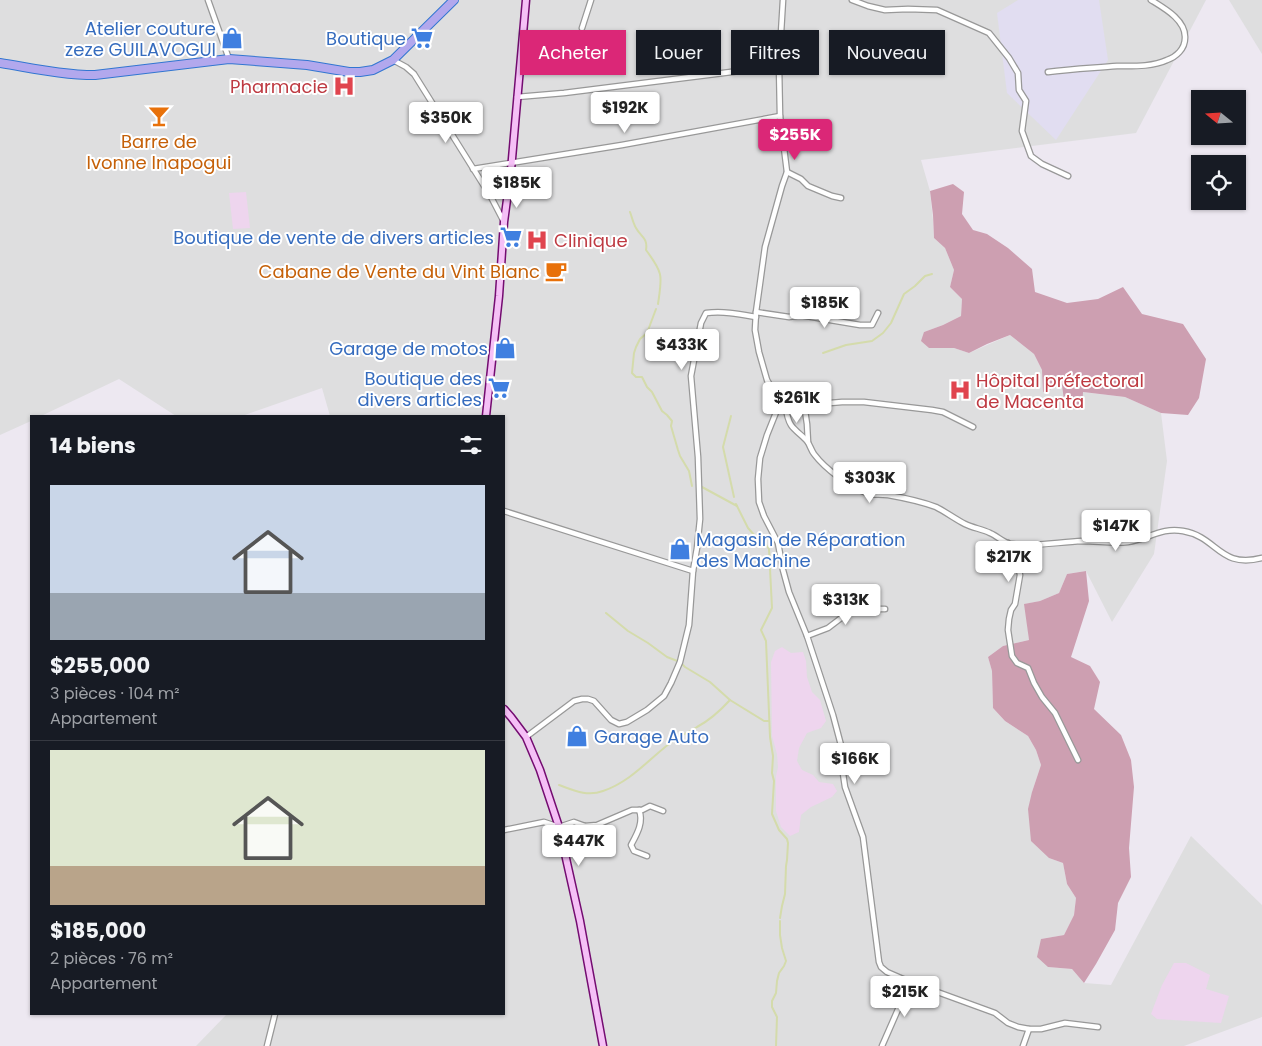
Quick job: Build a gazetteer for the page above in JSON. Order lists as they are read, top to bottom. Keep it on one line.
{"places":{"shop":["Atelier couture zeze GUILAVOGUI","Garage de motos","Magasin de Réparation des Machine","Garage Auto"],"supermarket":["Boutique","Boutique de vente de divers articles","Boutique des divers articles"],"hospital":["Pharmacie","Clinique","Hôpital préfectoral de Macenta"],"bar":["Barre de Ivonne Inapogui"],"cafe":["Cabane de Vente du Vint Blanc"]},"north":"left","page":{"chip":["Acheter","Louer","Filtres","Nouveau"],"price":["$192K","$350K","$255K","$185K","$185K","$433K","$261K","$303K","$147K","$217K","$313K","$166K","$447K","$215K"],"heading":"14 biens","list":[{"name":"$255,000","note":"3 pièces · 104 m² · Appartement"},{"name":"$185,000","note":"2 pièces · 76 m² · Appartement"}]}}
